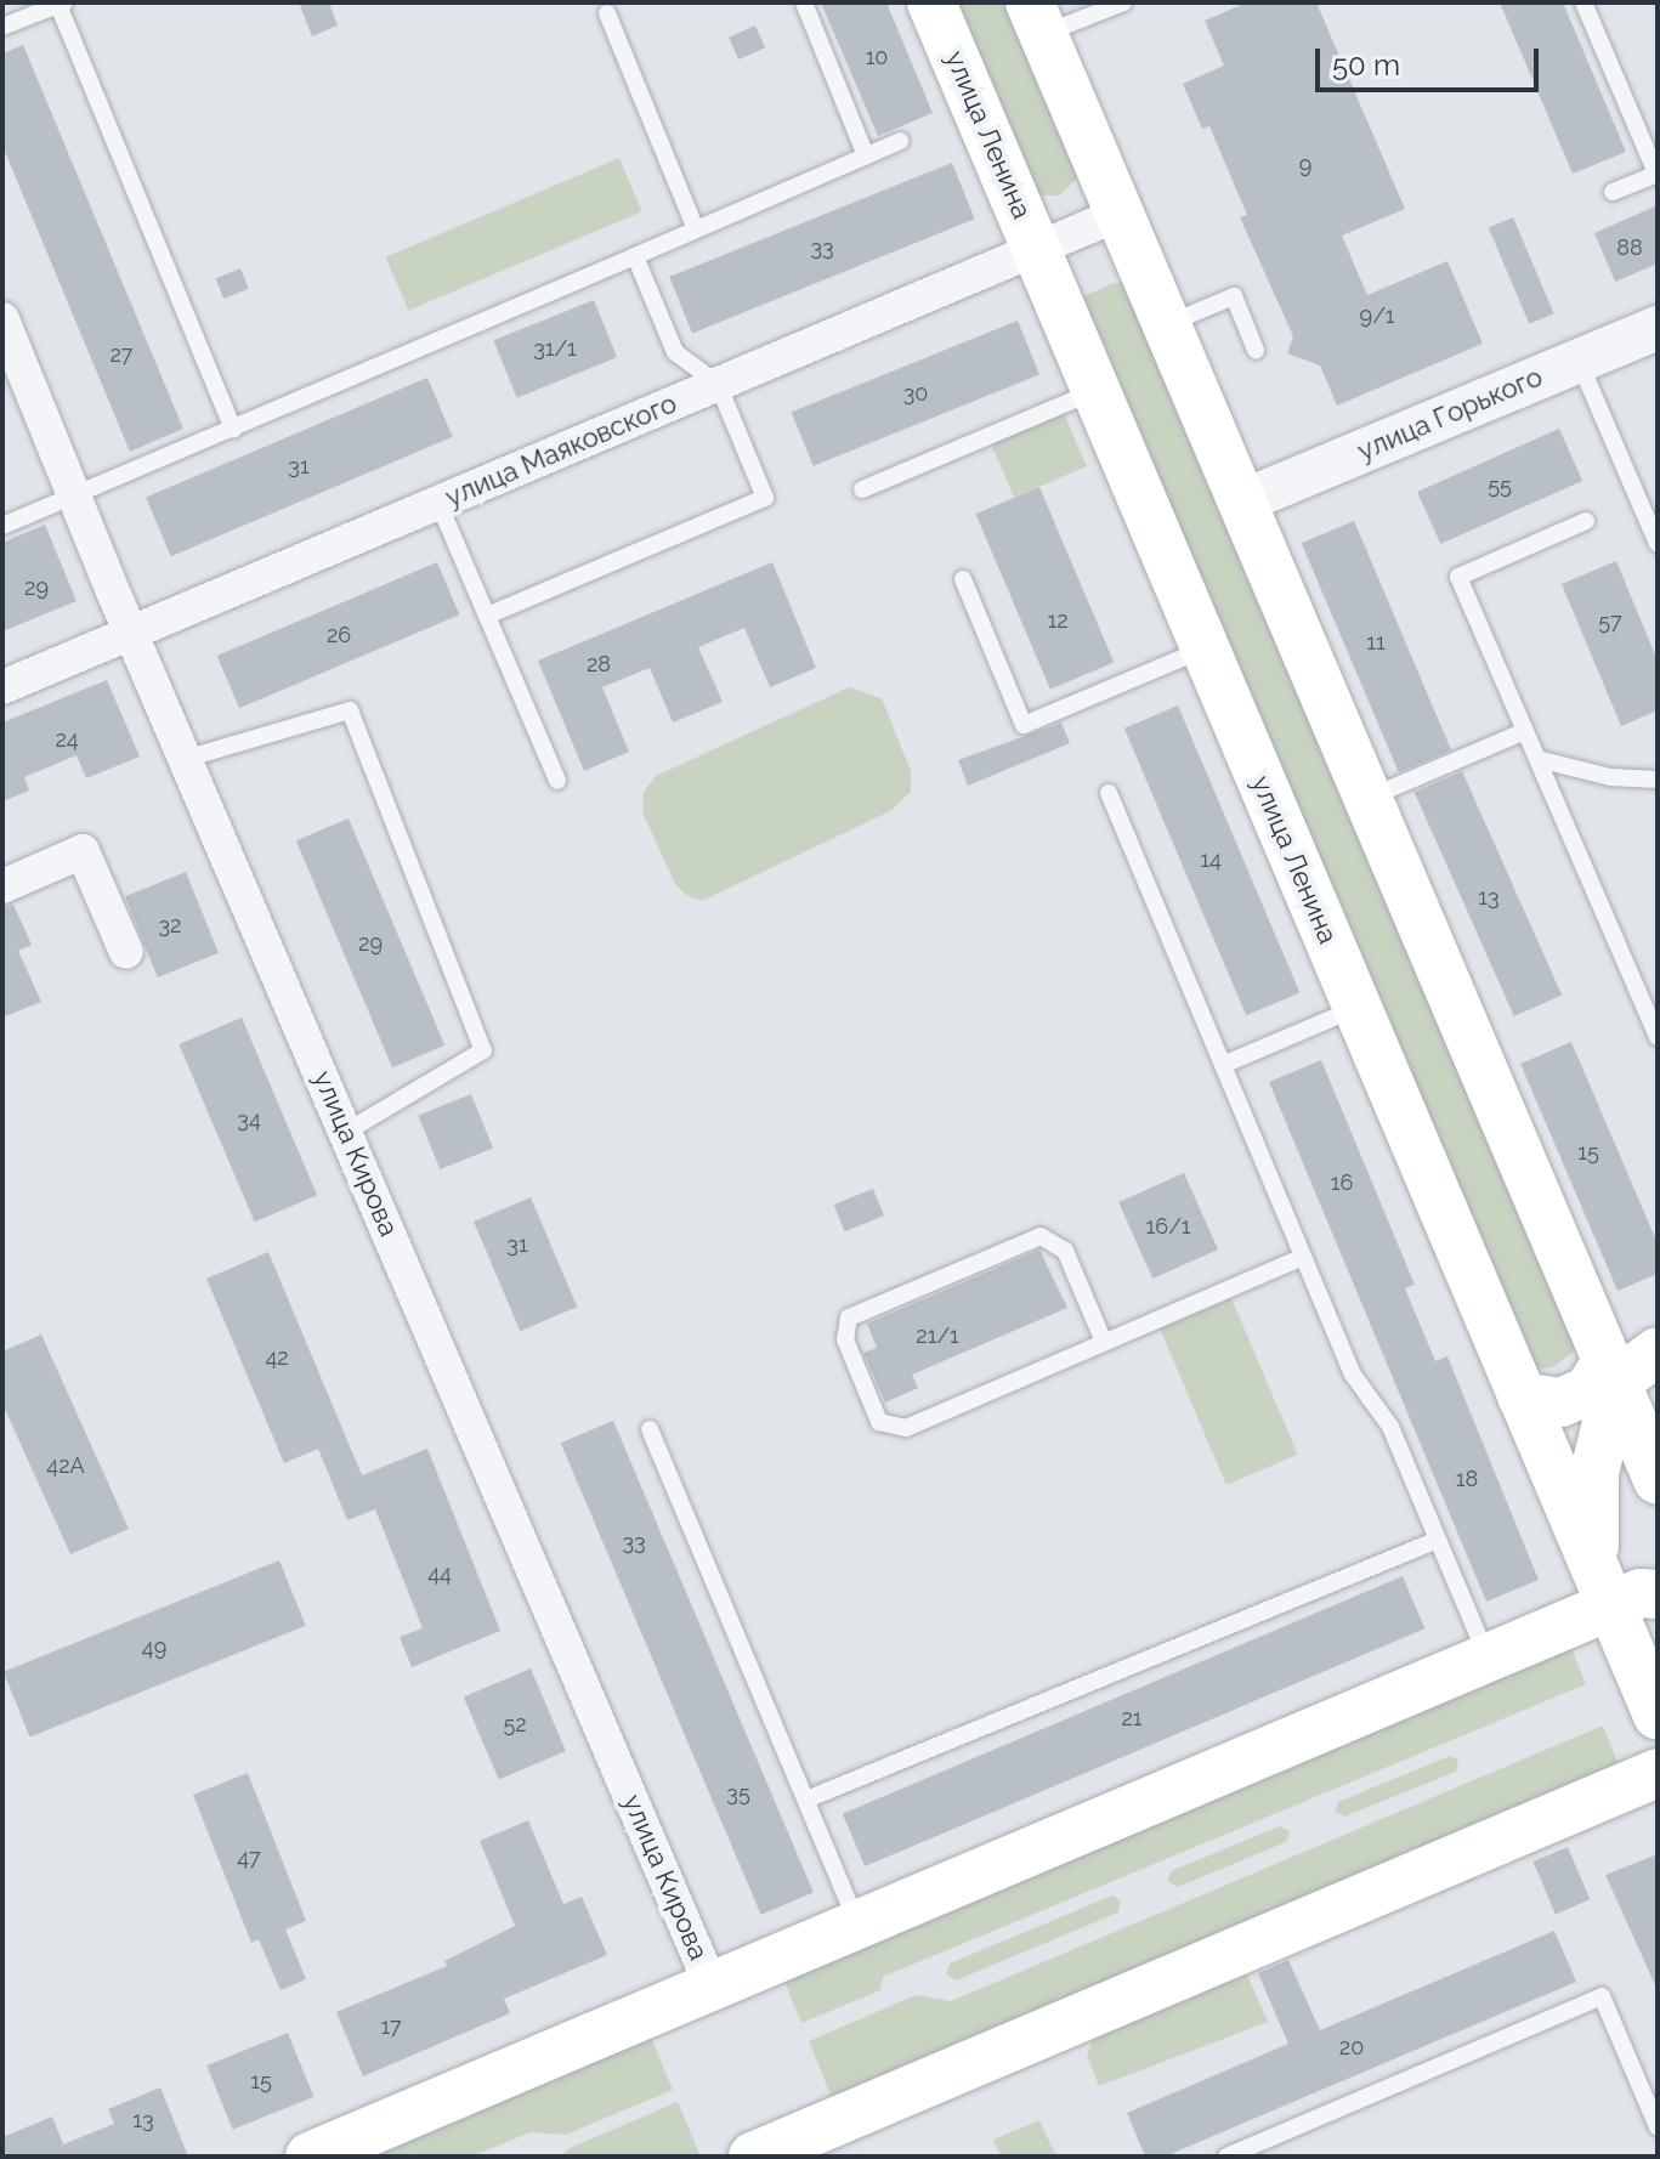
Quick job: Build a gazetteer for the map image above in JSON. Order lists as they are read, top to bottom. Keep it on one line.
{"streets":{"main road":["улица Ленина"],"street":["улица Горького","улица Маяковского","улица Кирова"]},"crossings":[["улица Ленина","улица Маяковского"],["улица Маяковского","улица Кирова"]],"house_numbers":["10","9","33","88","9/1","31/1","27","30","31","55","29","12","57","26","11","28","24","14","13","32","29","34","15","16","16/1","31","21/1","42","42А","18","33","44","49","21","52","35","47","17","20","15","13"],"scale_bar":"50 m"}
